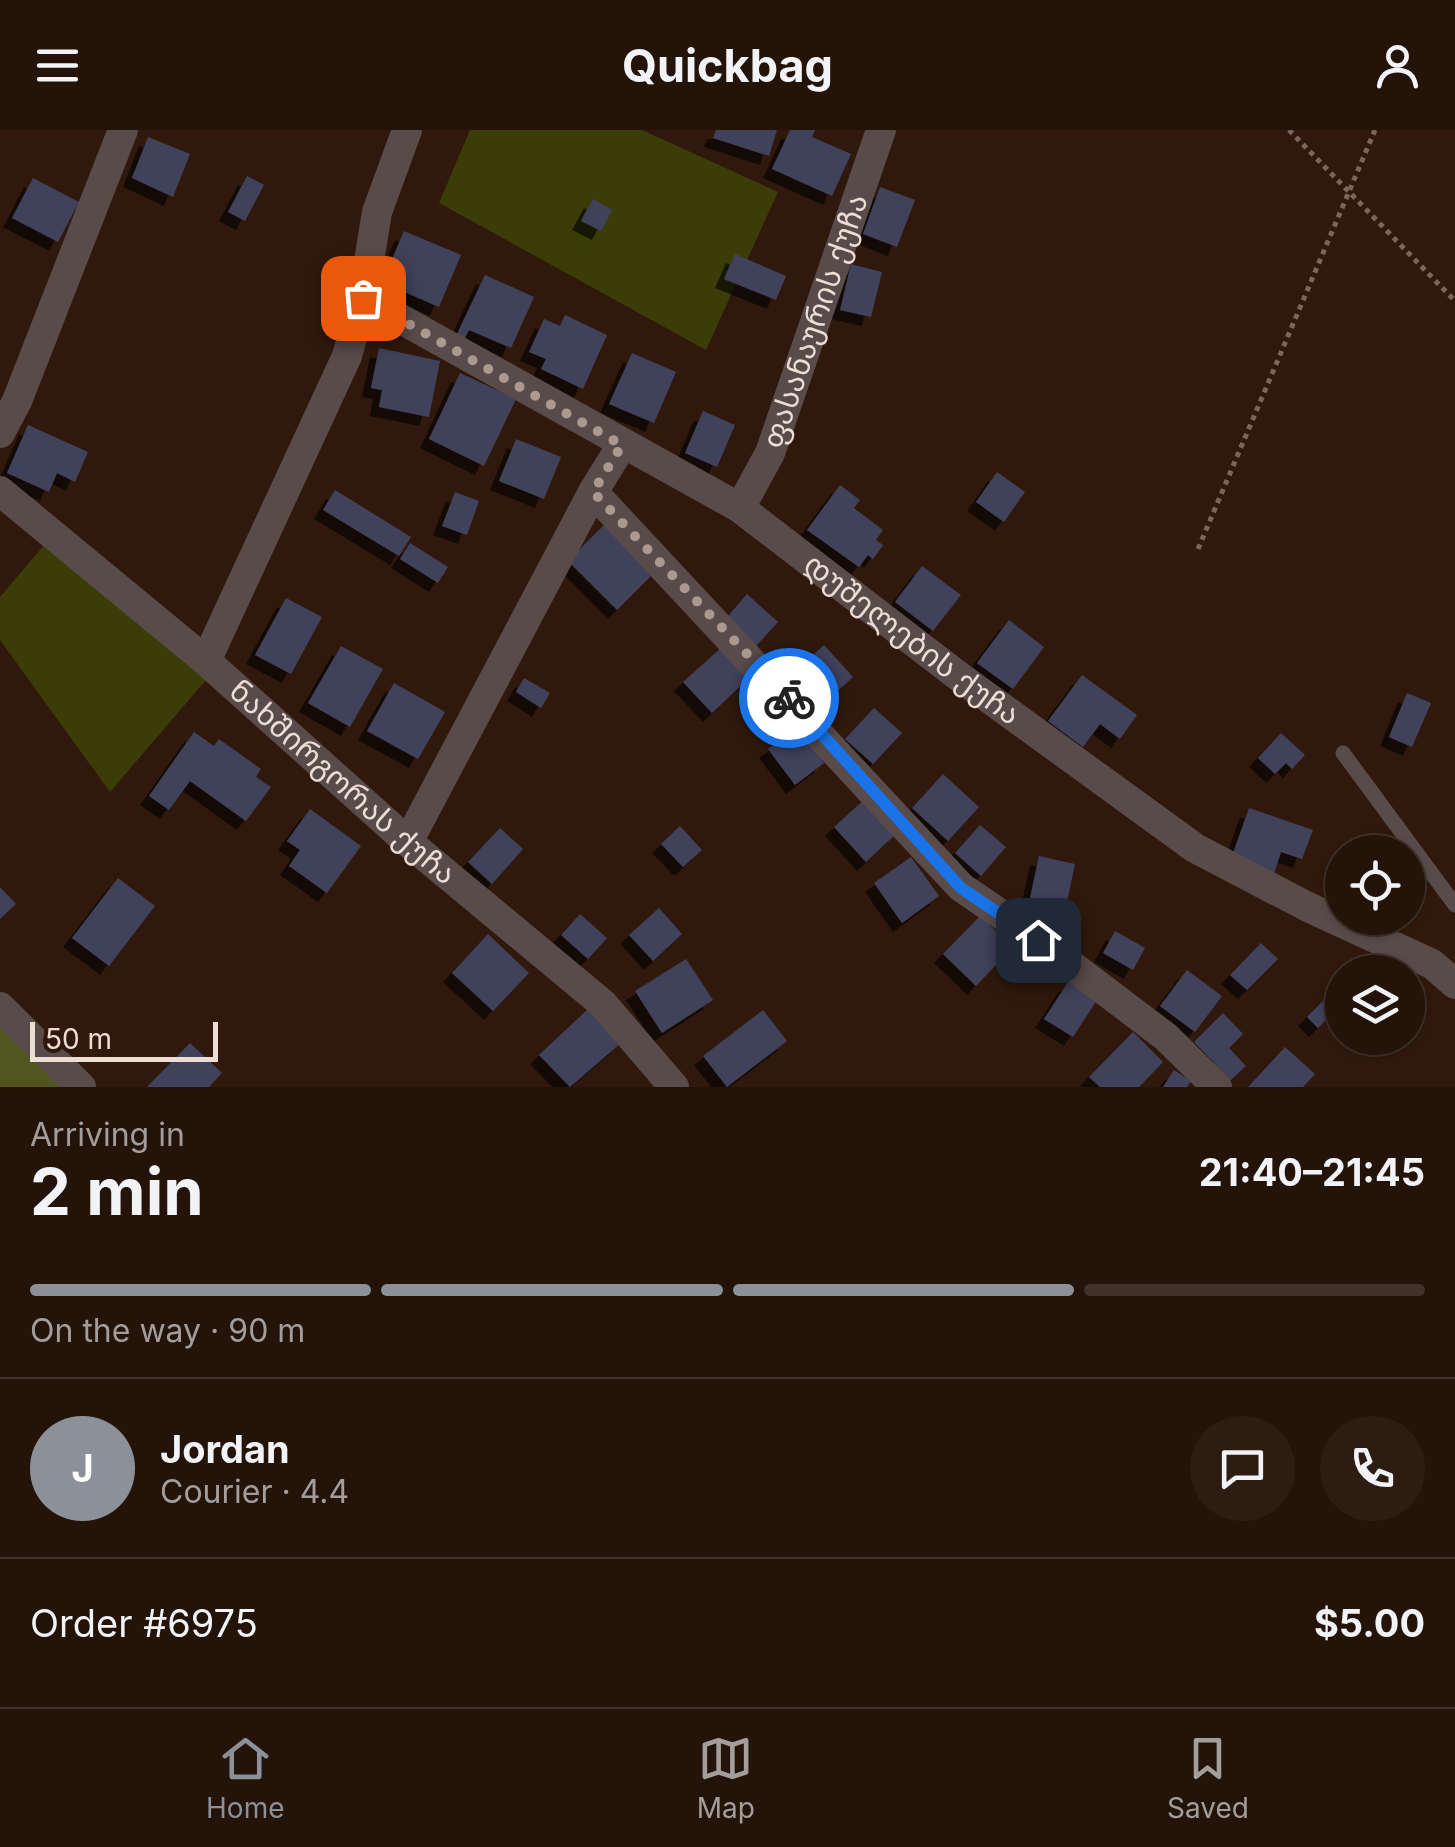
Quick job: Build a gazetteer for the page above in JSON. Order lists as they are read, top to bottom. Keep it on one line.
{"streets":{"street":["ფასანაურის ქუჩა","დუშელების ქუჩა","ნახშირგორას ქუჩა"]},"crossings":[["ფასანაურის ქუჩა","დუშელების ქუჩა"]],"scale_bar":"50 m","page":{"header":"Quickbag","scale":"50 m","heading":["2 min","Arriving in","21:40–21:45"],"panel":["Jordan","Courier · 4.4","Order #6975","$5.00"],"bar":"On the way · 90 m","round":"J","tabs":["Home","Map","Saved"]}}
